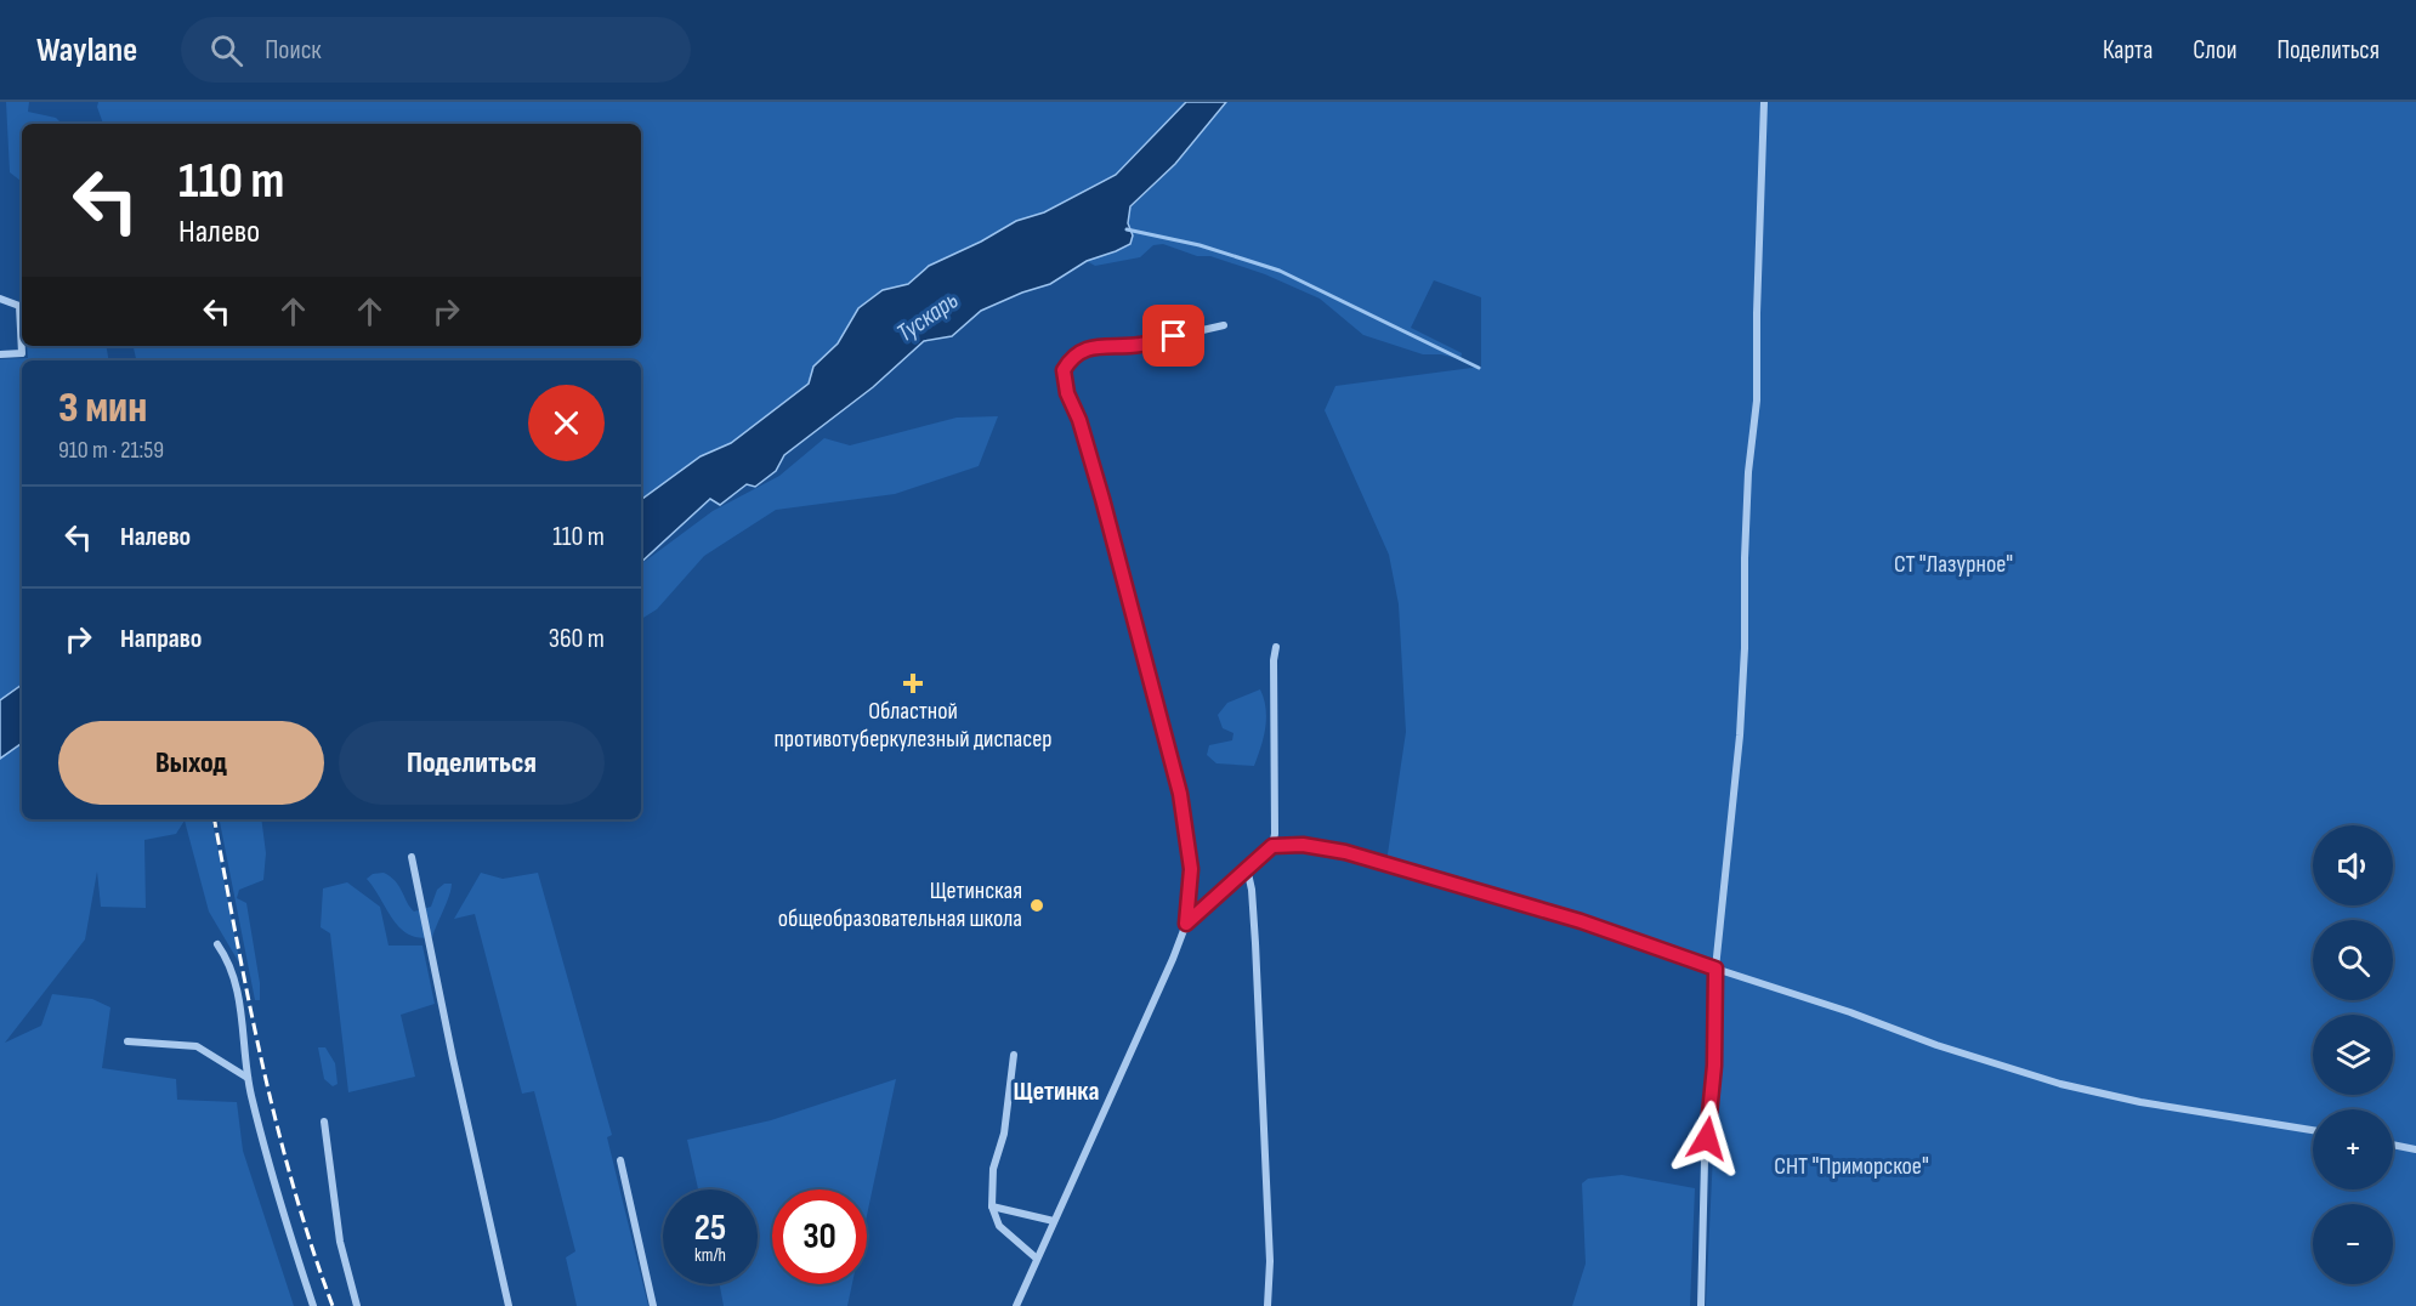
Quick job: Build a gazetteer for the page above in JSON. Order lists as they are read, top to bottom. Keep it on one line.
{"districts":["Щетинка"],"water":["Тускарь"],"parks":["СТ \"Лазурное\"","СНТ \"Приморское\""],"places":{"health":["Областной противотуберкулезный диспасер"],"other":["Щетинская общеобразовательная школа"]},"page":{"header":"Waylane","search":"Поиск","nav":["Карта","Слои","Поделиться"],"turn":["110 m","Налево"],"heading":["3 мин","910 m · 21:59"],"list":[{"name":"Налево","value":"110 m"},{"name":"Направо","value":"360 m"}],"buttons":["Выход","Поделиться"],"map_buttons":["+","−"],"speed":"25 km/h","limit":"30"}}
